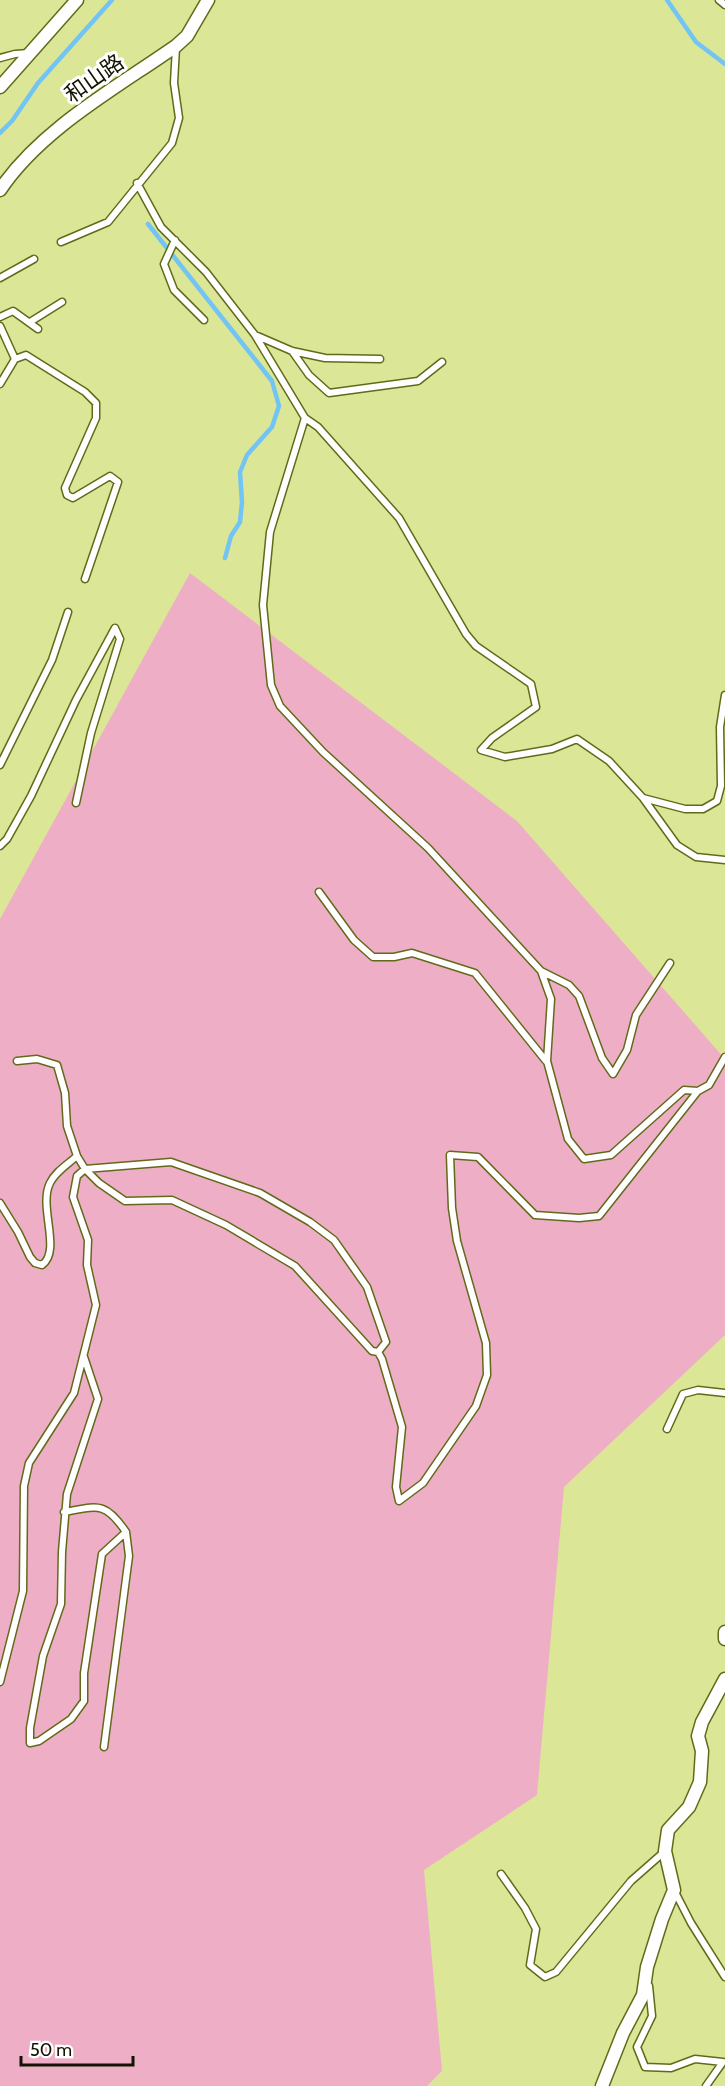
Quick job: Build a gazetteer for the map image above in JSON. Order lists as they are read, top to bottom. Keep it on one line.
{"streets":{"street":["和山路"]},"scale_bar":"50 m"}
